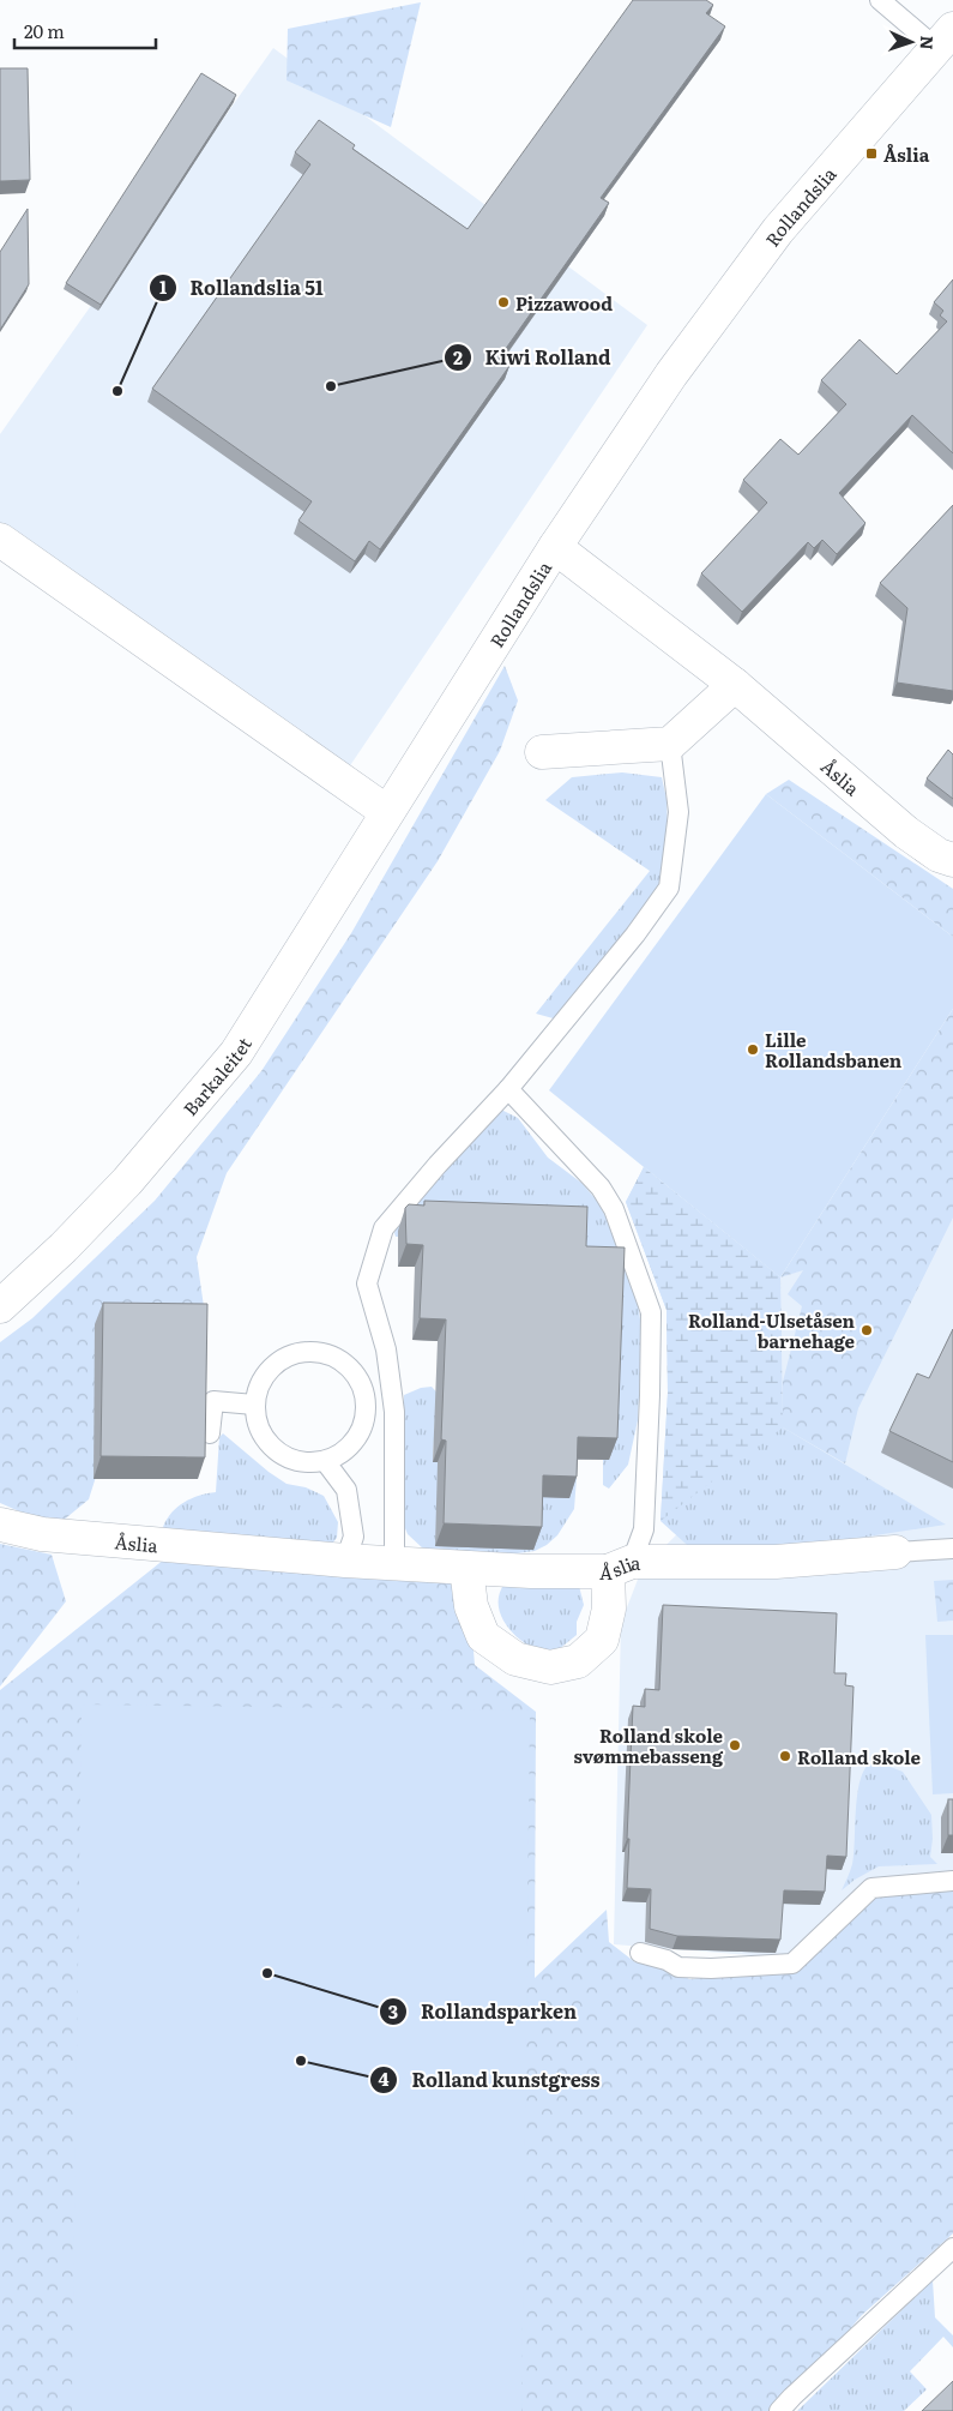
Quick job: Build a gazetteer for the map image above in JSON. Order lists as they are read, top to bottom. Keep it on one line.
{"streets":{"street":["Rollandslia","Åslia","Barkaleitet"]},"crossings":[["Rollandslia","Åslia"],["Rollandslia","Barkaleitet"]],"places":{"transit":["Åslia"],"other":["Pizzawood","Kiwi Rolland","Rollandslia 51","Lille Rollandsbanen","Rolland-Ulsetåsen barnehage","Rolland skole svømmebasseng","Rolland skole","Rollandsparken","Rolland kunstgress"]},"scale_bar":"20 m","north":"right"}
